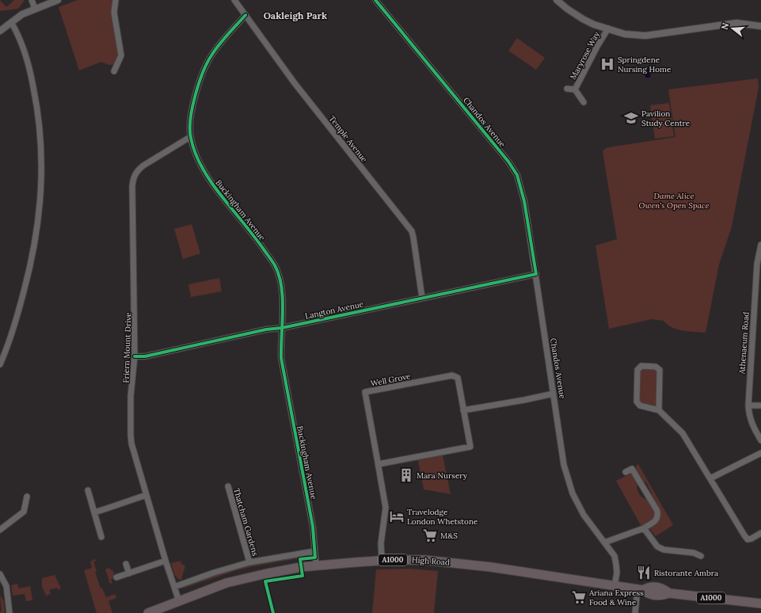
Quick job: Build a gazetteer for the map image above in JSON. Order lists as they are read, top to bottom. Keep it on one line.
{"streets":{"main road":["A1000","High Road"],"street":["Maryrose Way","Chandos Avenue","Temple Avenue","Buckingham Avenue","Langton Avenue","Athenaeum Road","Friern Mount Drive","Well Grove","Thatcham Gardens"]},"crossings":[["Chandos Avenue","Langton Avenue"],["Chandos Avenue","High Road"],["Temple Avenue","Buckingham Avenue"],["Temple Avenue","Langton Avenue"],["Buckingham Avenue","Langton Avenue"],["Buckingham Avenue","Friern Mount Drive"],["Buckingham Avenue","High Road"],["Langton Avenue","Friern Mount Drive"],["Friern Mount Drive","High Road"],["Well Grove","High Road"]],"districts":["Oakleigh Park"],"parks":["Dame Alice Owen's Open Space"],"places":{"hospital":["Springdene Nursing Home"],"school or university":["Pavilion Study Centre"],"building":["Mara Nursery"],"hotel":["Travelodge London Whetstone"],"supermarket":["M&S","Ariana Express Food & Wine"],"restaurant":["Ristorante Ambra"]},"north":"left"}
